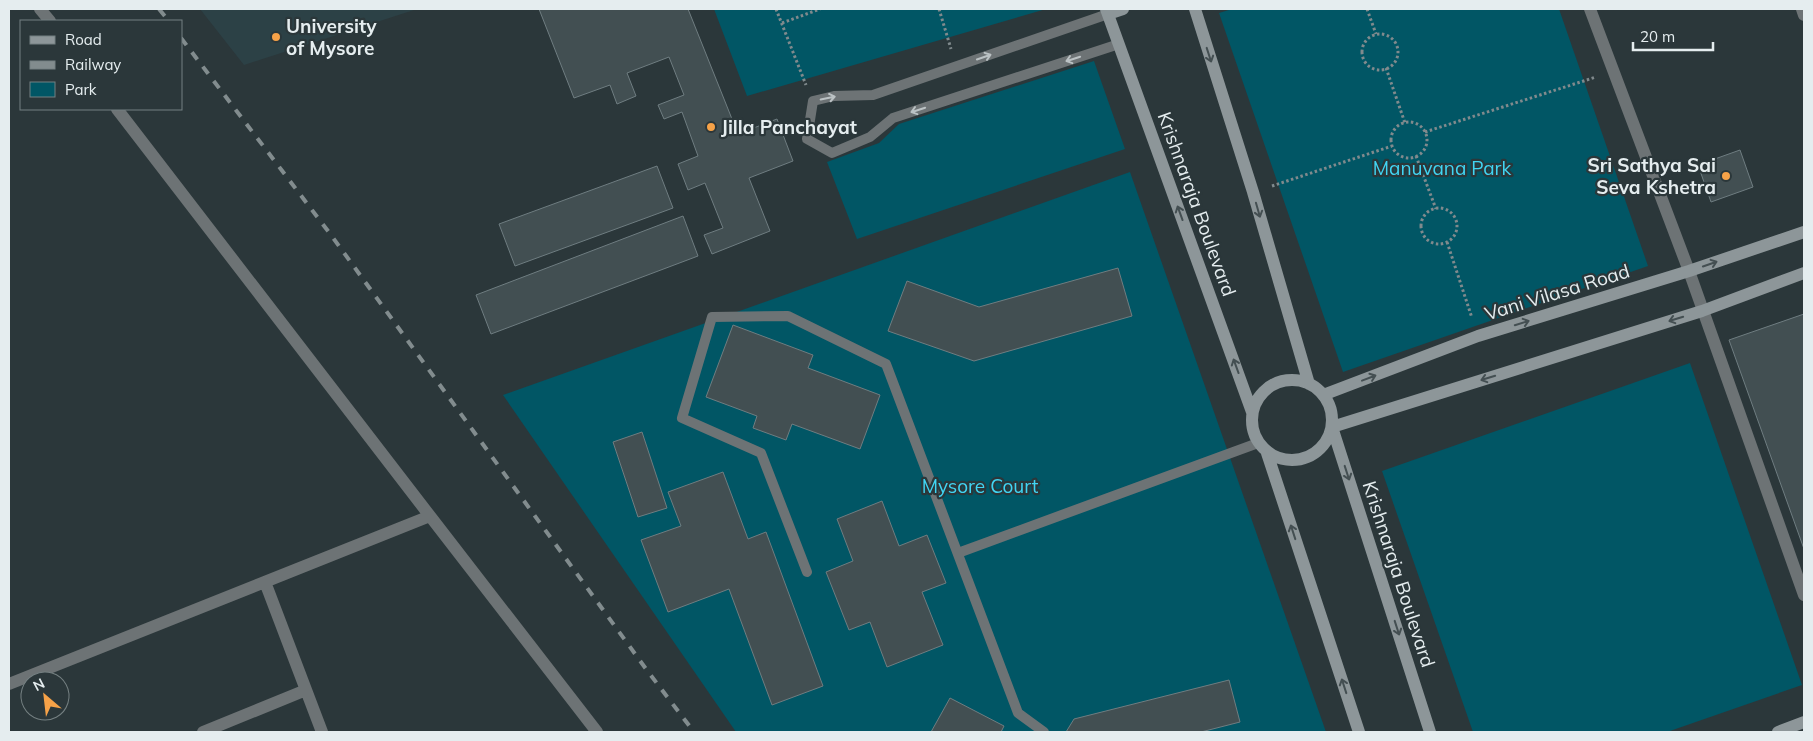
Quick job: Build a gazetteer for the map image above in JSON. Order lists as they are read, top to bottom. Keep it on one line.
{"streets":{"main road":["Krishnaraja Boulevard","Vani Vilasa Road"]},"crossings":[["Krishnaraja Boulevard","Vani Vilasa Road"]],"parks":["Manuvana Park","Mysore Court"],"places":["University of Mysore","Jilla Panchayat","Sri Sathya Sai Seva Kshetra"],"legend":["Road","Railway","Park"],"scale_bar":"20 m","north":"top left"}
